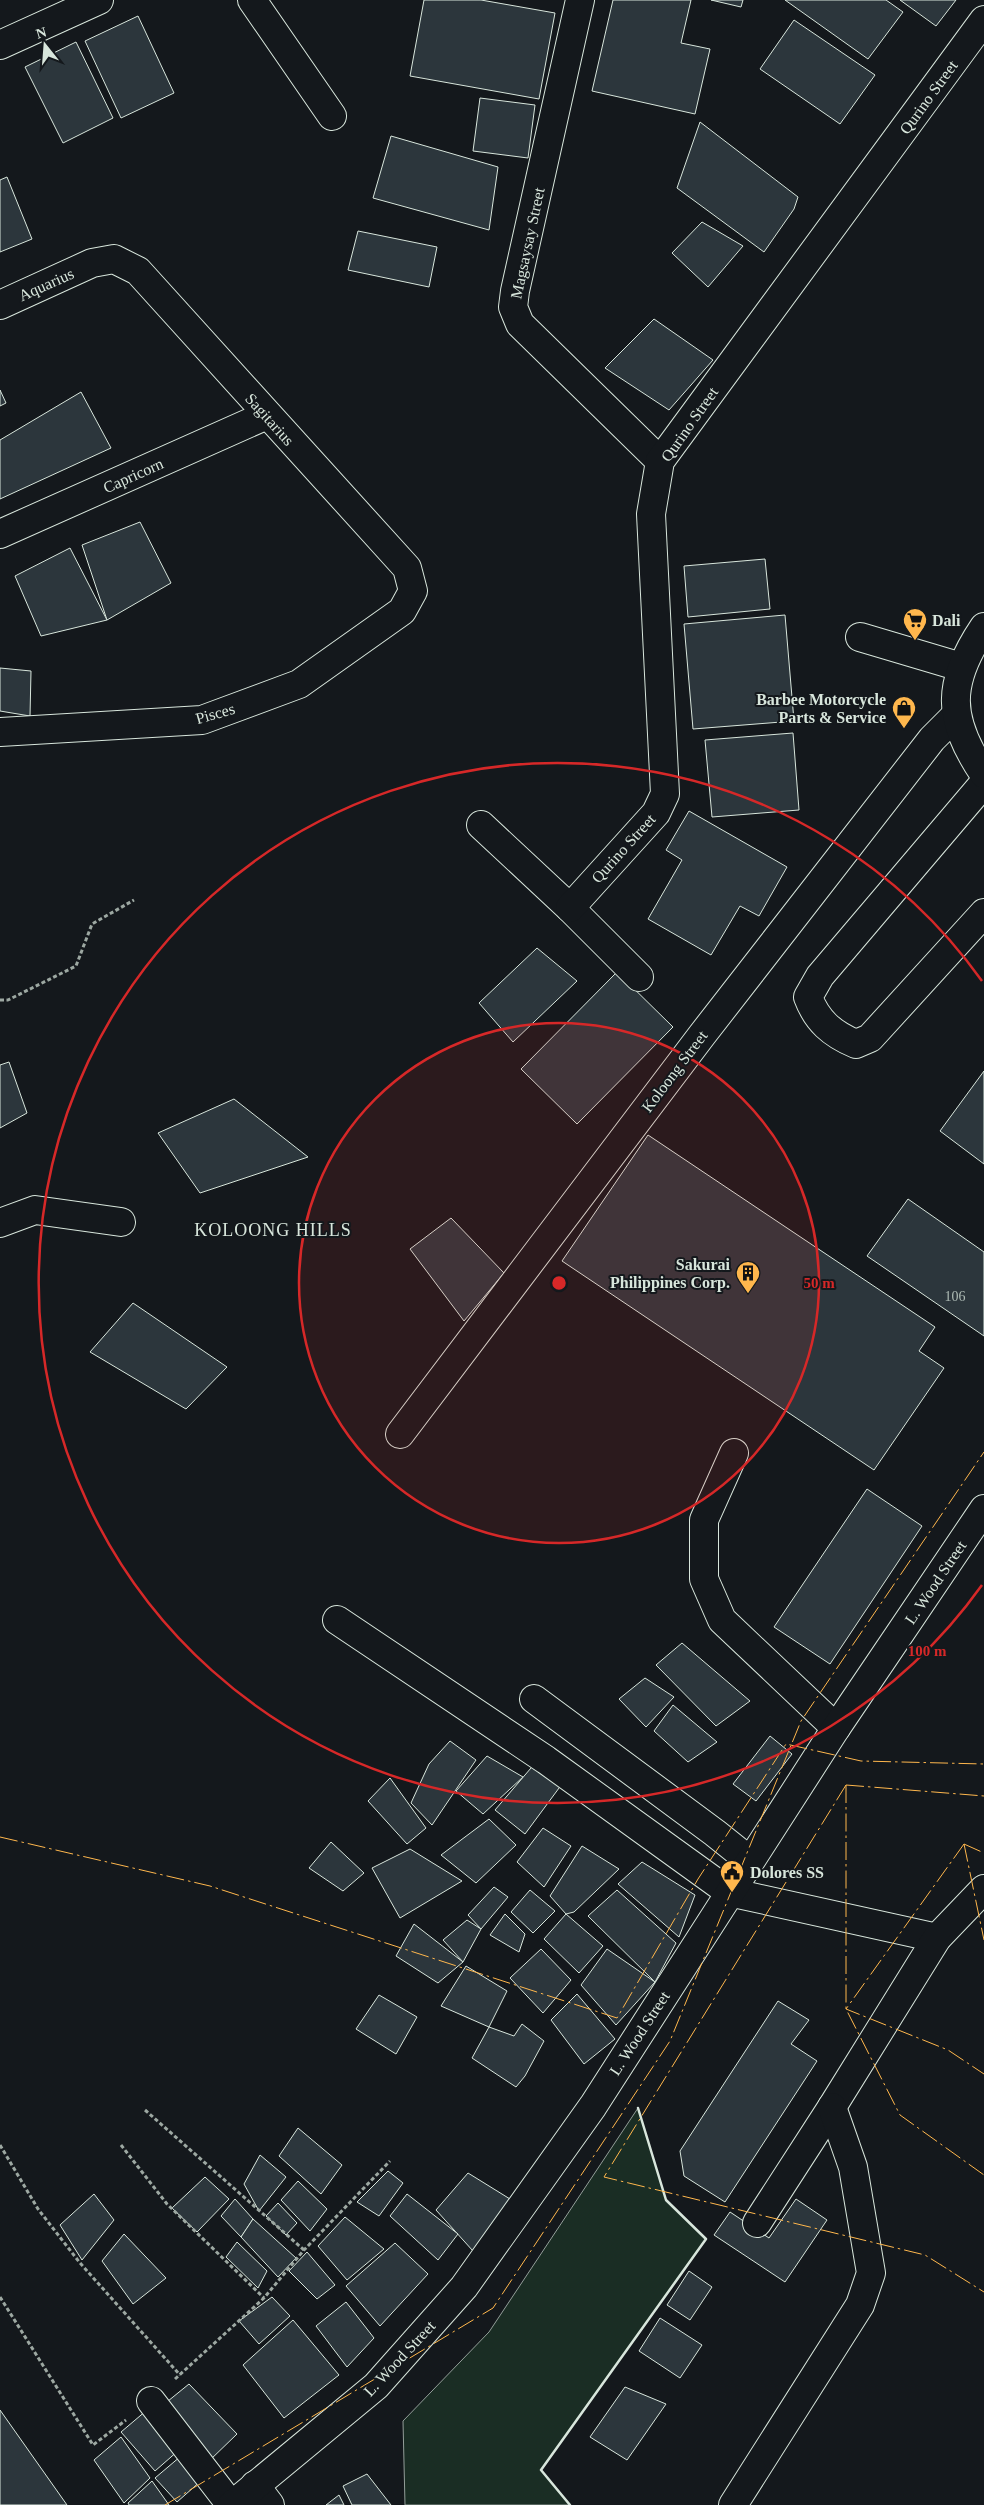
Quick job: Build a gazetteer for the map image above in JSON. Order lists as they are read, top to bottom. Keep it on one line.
{"streets":{"street":["Qurino Street","Magsaysay Street","Aquarius","Sagitarius","Capricorn","Pisces","Koloong Street","L. Wood Street"]},"crossings":[["Qurino Street","Magsaysay Street"],["Aquarius","Sagitarius"],["Sagitarius","Capricorn"],["Sagitarius","Pisces"]],"districts":["KOLOONG HILLS"],"places":{"supermarket":["Dali"],"shop":["Barbee Motorcycle Parts & Service"],"building":["Sakurai Philippines Corp."],"public building":["Dolores SS"]},"house_numbers":["106"],"north":"top","rings":["50 m","100 m"]}
